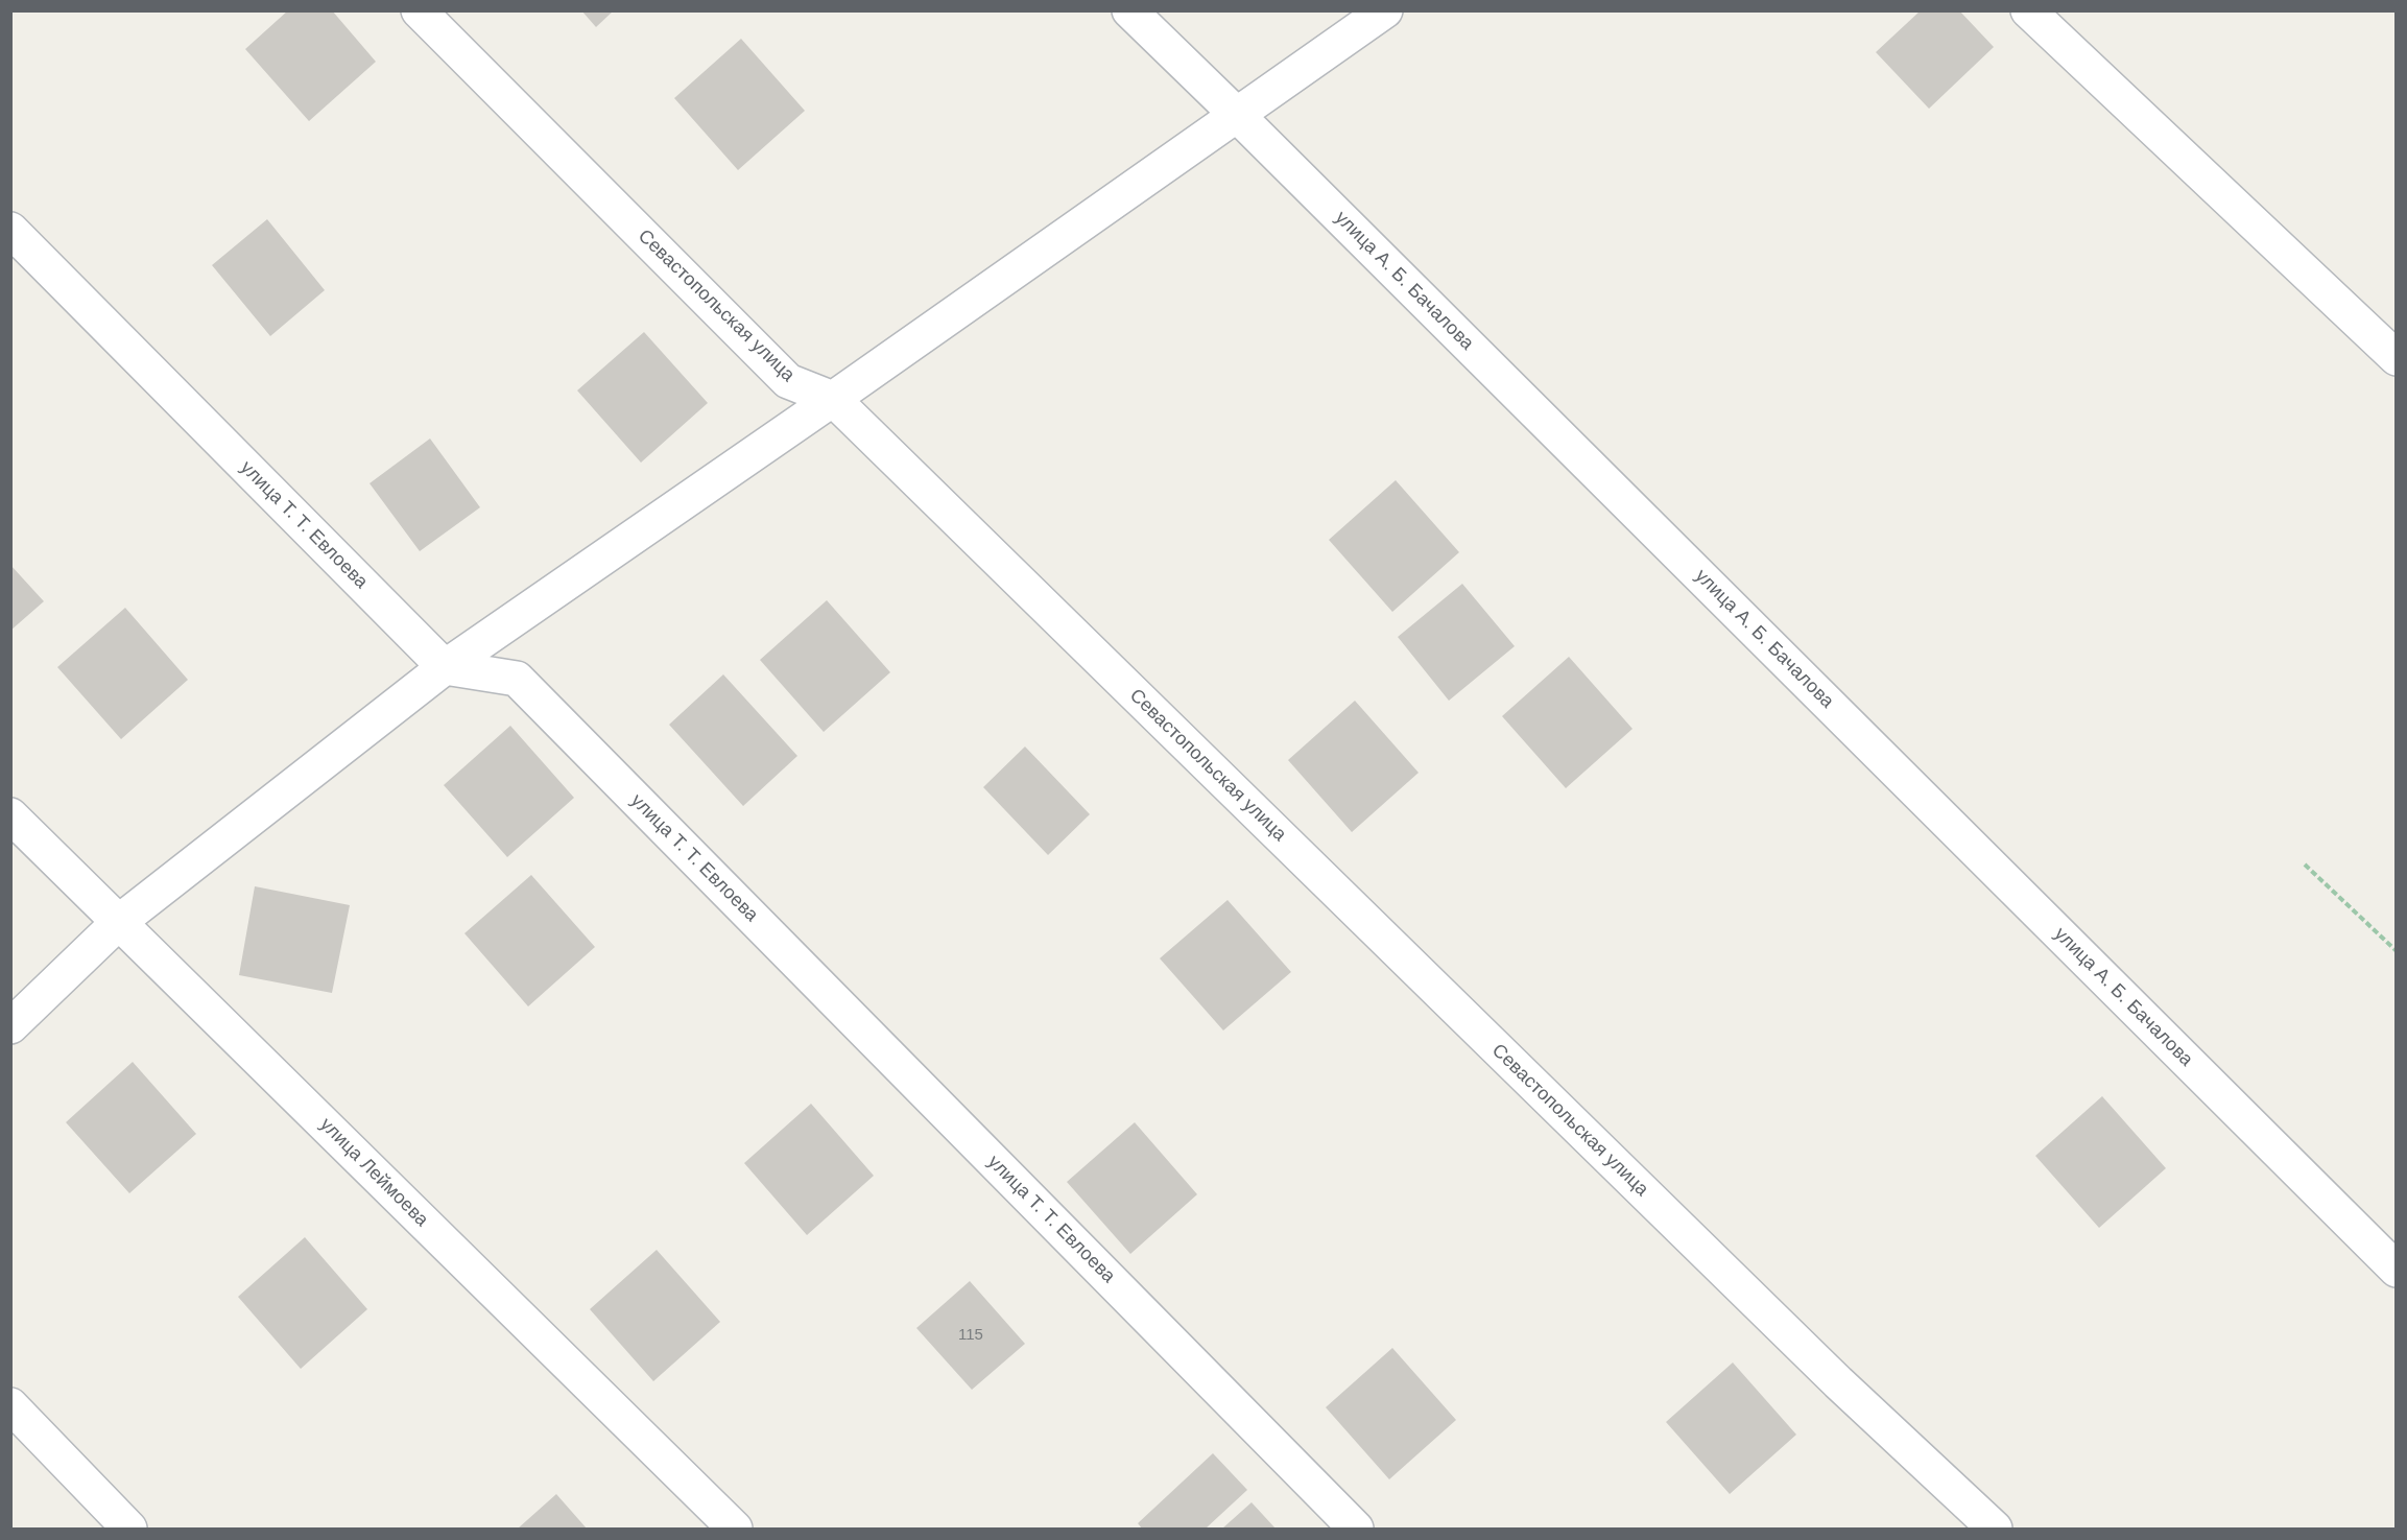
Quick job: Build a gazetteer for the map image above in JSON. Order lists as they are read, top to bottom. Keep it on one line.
{"streets":{"street":["улица А. Б. Бачалова","Севастопольская улица","улица Т. Т. Евлоева","улица Леймоева"]},"house_numbers":["115"]}
